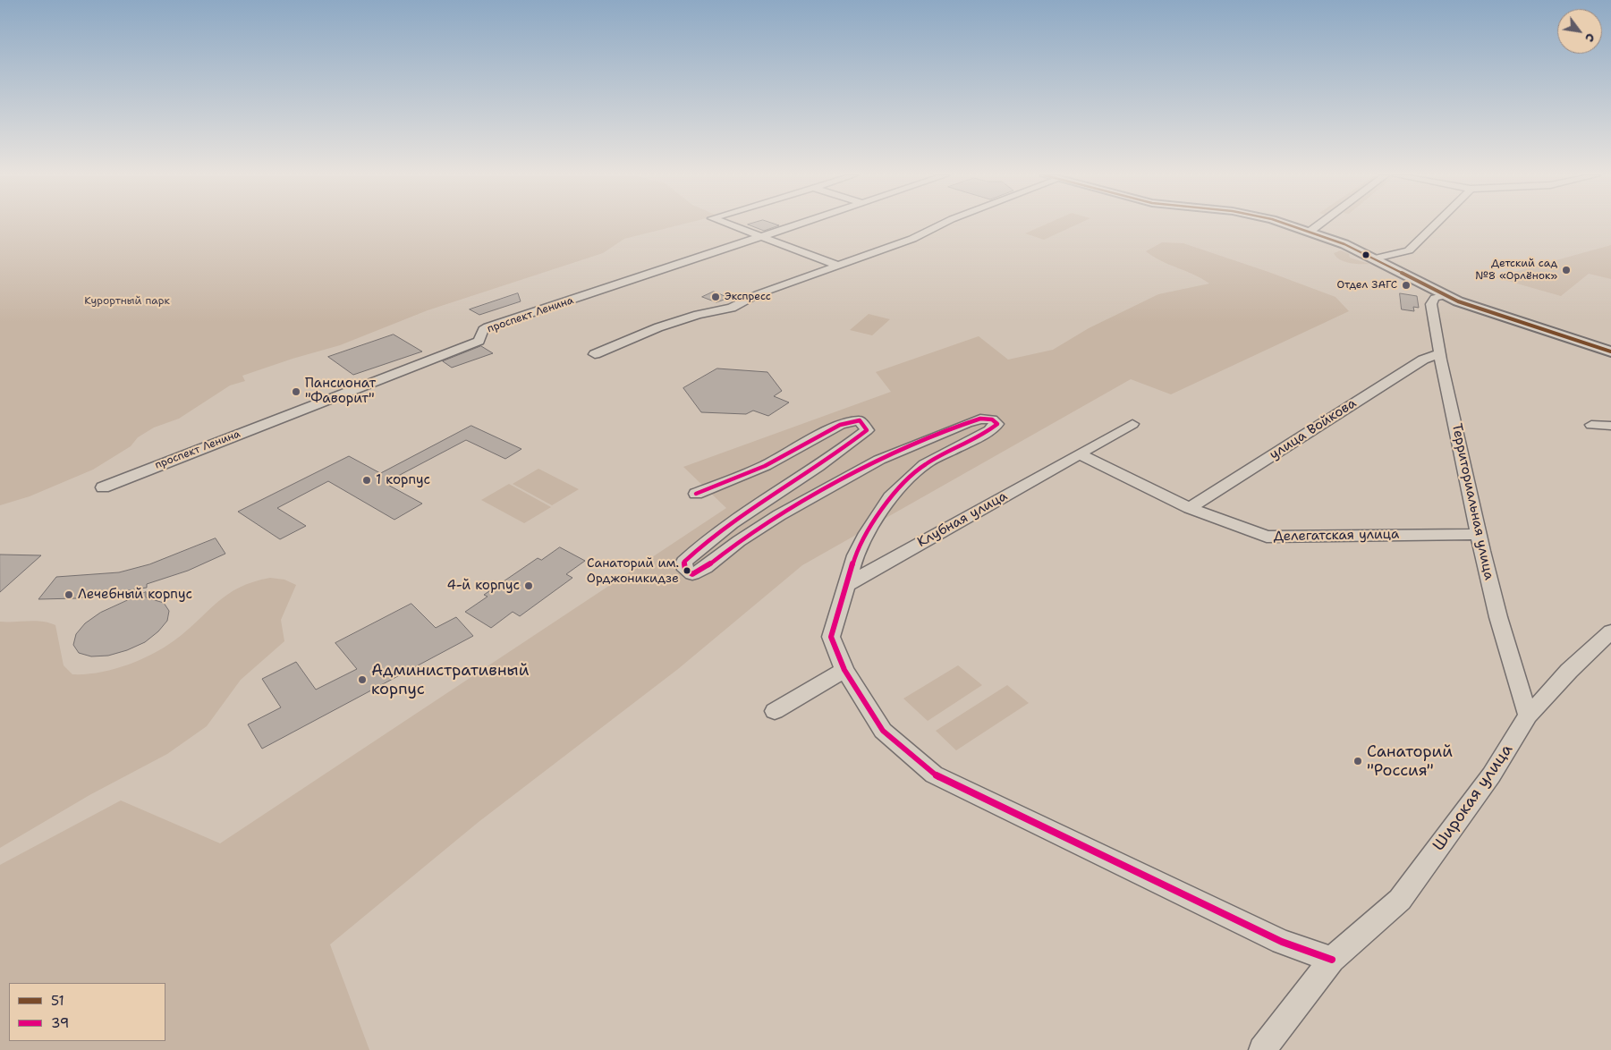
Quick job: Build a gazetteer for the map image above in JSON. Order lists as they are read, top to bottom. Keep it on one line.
{"streets":{"street":["проспект Ленина","улица Войкова","Территориальная улица","Клубная улица","Делегатская улица","Широкая улица"]},"crossings":[["улица Войкова","Территориальная улица"],["улица Войкова","Делегатская улица"],["Территориальная улица","Делегатская улица"],["Территориальная улица","Широкая улица"],["Клубная улица","Делегатская улица"]],"parks":["Курортный парк"],"places":["Детский сад №8 «Орлёнок»","Отдел ЗАГС","Экспресс","Пансионат \"Фаворит\"","1 корпус","Санаторий им. Орджоникидзе","4-й корпус","Лечебный корпус","Административный корпус","Санаторий \"Россия\""],"lines":["transit line 51","transit line 39"],"legend":["51","39"],"north":"bottom right"}
